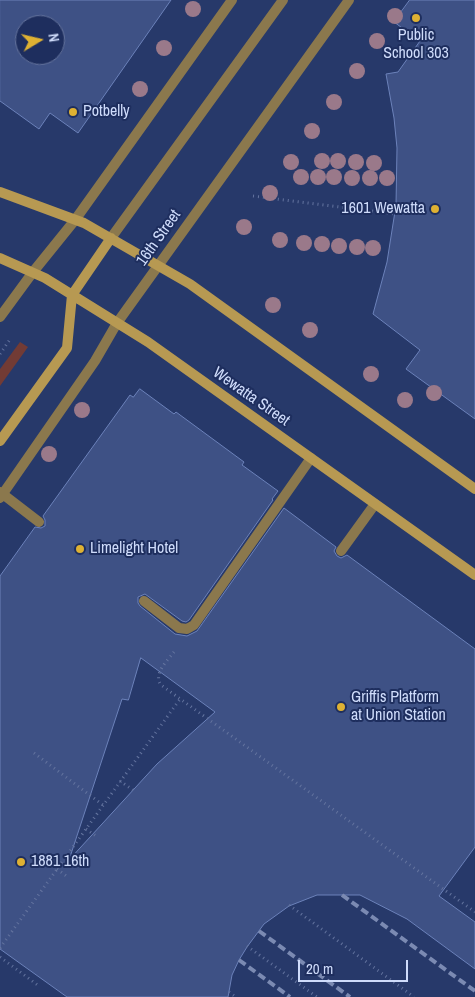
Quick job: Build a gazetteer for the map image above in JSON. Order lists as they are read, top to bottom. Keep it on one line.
{"streets":{"street":["16th Street","Wewatta Street"]},"crossings":[["16th Street","Wewatta Street"]],"places":["Public School 303","Potbelly","1601 Wewatta","Limelight Hotel","Griffis Platform at Union Station","1881 16th"],"scale_bar":"20 m","north":"right"}
